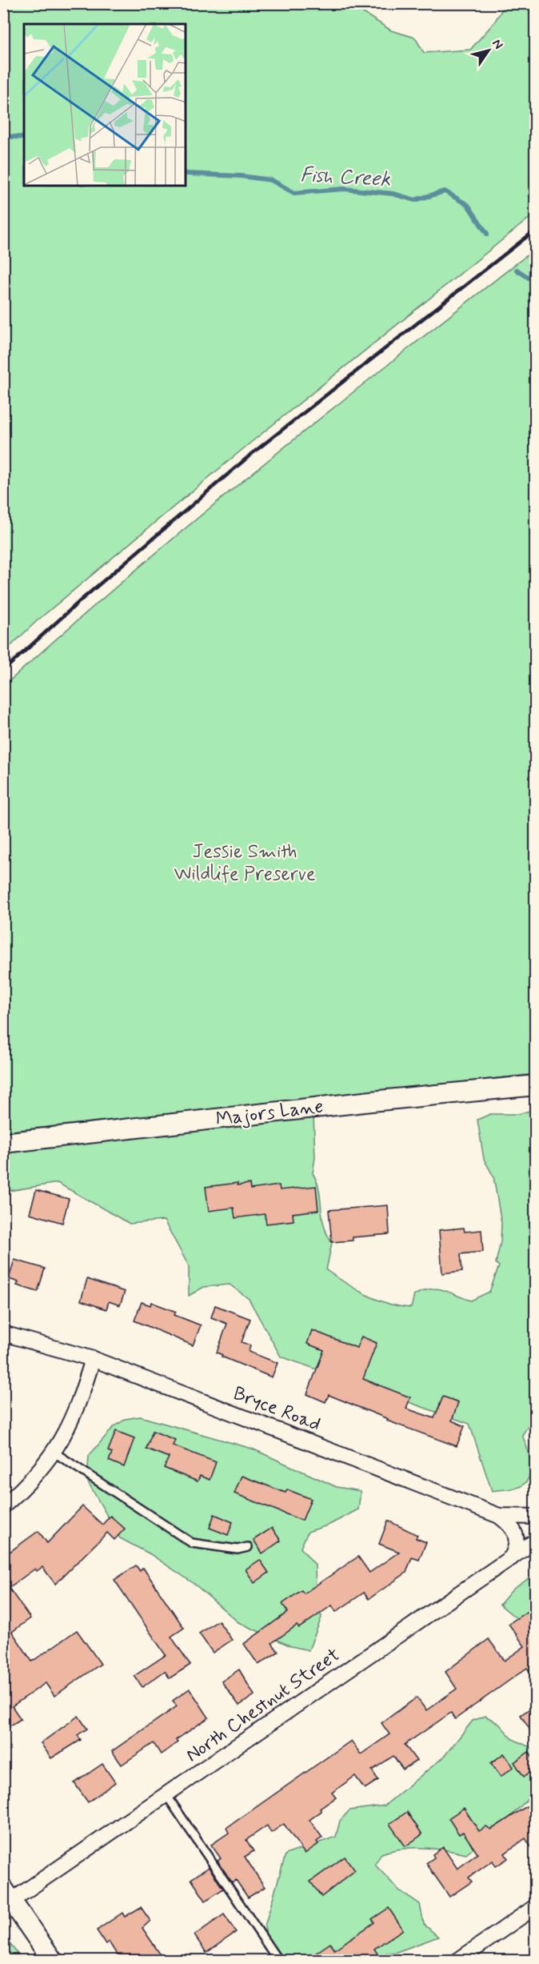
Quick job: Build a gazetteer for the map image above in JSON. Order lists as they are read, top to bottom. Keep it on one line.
{"streets":{"street":["Majors Lane","Bryce Road","North Chestnut Street"]},"water":["Fish Creek"],"parks":["Jessie Smith Wildlife Preserve"],"north":"top right"}
